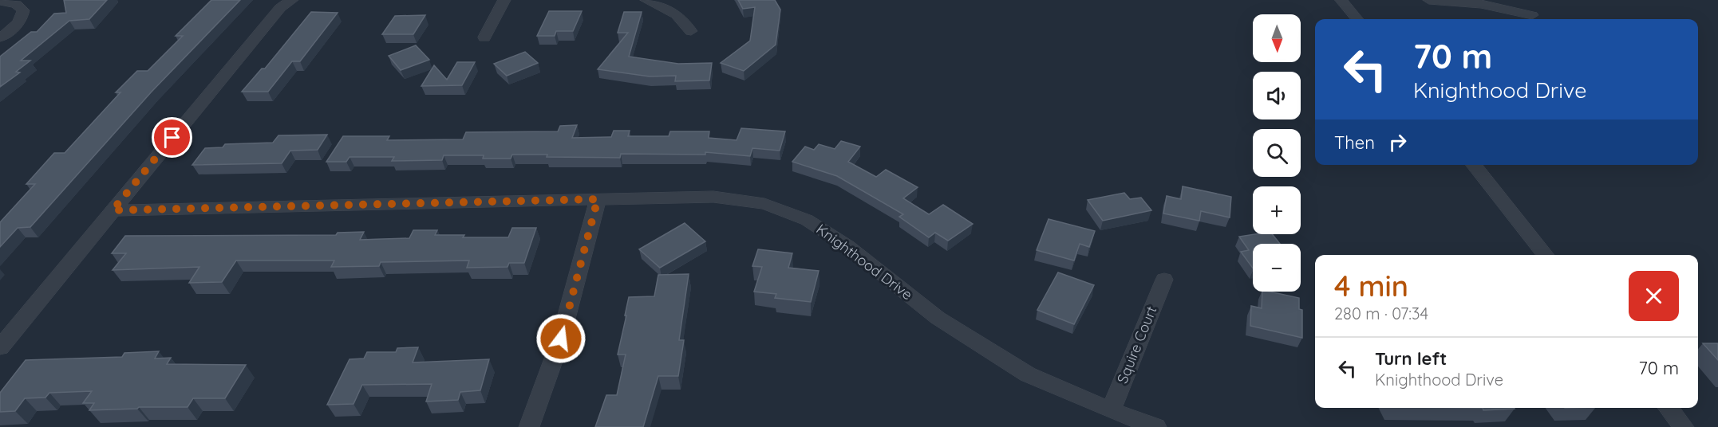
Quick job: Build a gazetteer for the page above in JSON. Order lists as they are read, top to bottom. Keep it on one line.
{"streets":{"street":["Knighthood Drive","Squire Court"]},"crossings":[["Knighthood Drive","Squire Court"]],"north":"bottom","page":{"map_buttons":["+","−"],"turn":["70 m","Knighthood Drive"],"then":"Then","heading":["4 min","280 m · 07:34"],"list":[{"name":"Turn left","note":"Knighthood Drive","value":"70 m"}]}}
